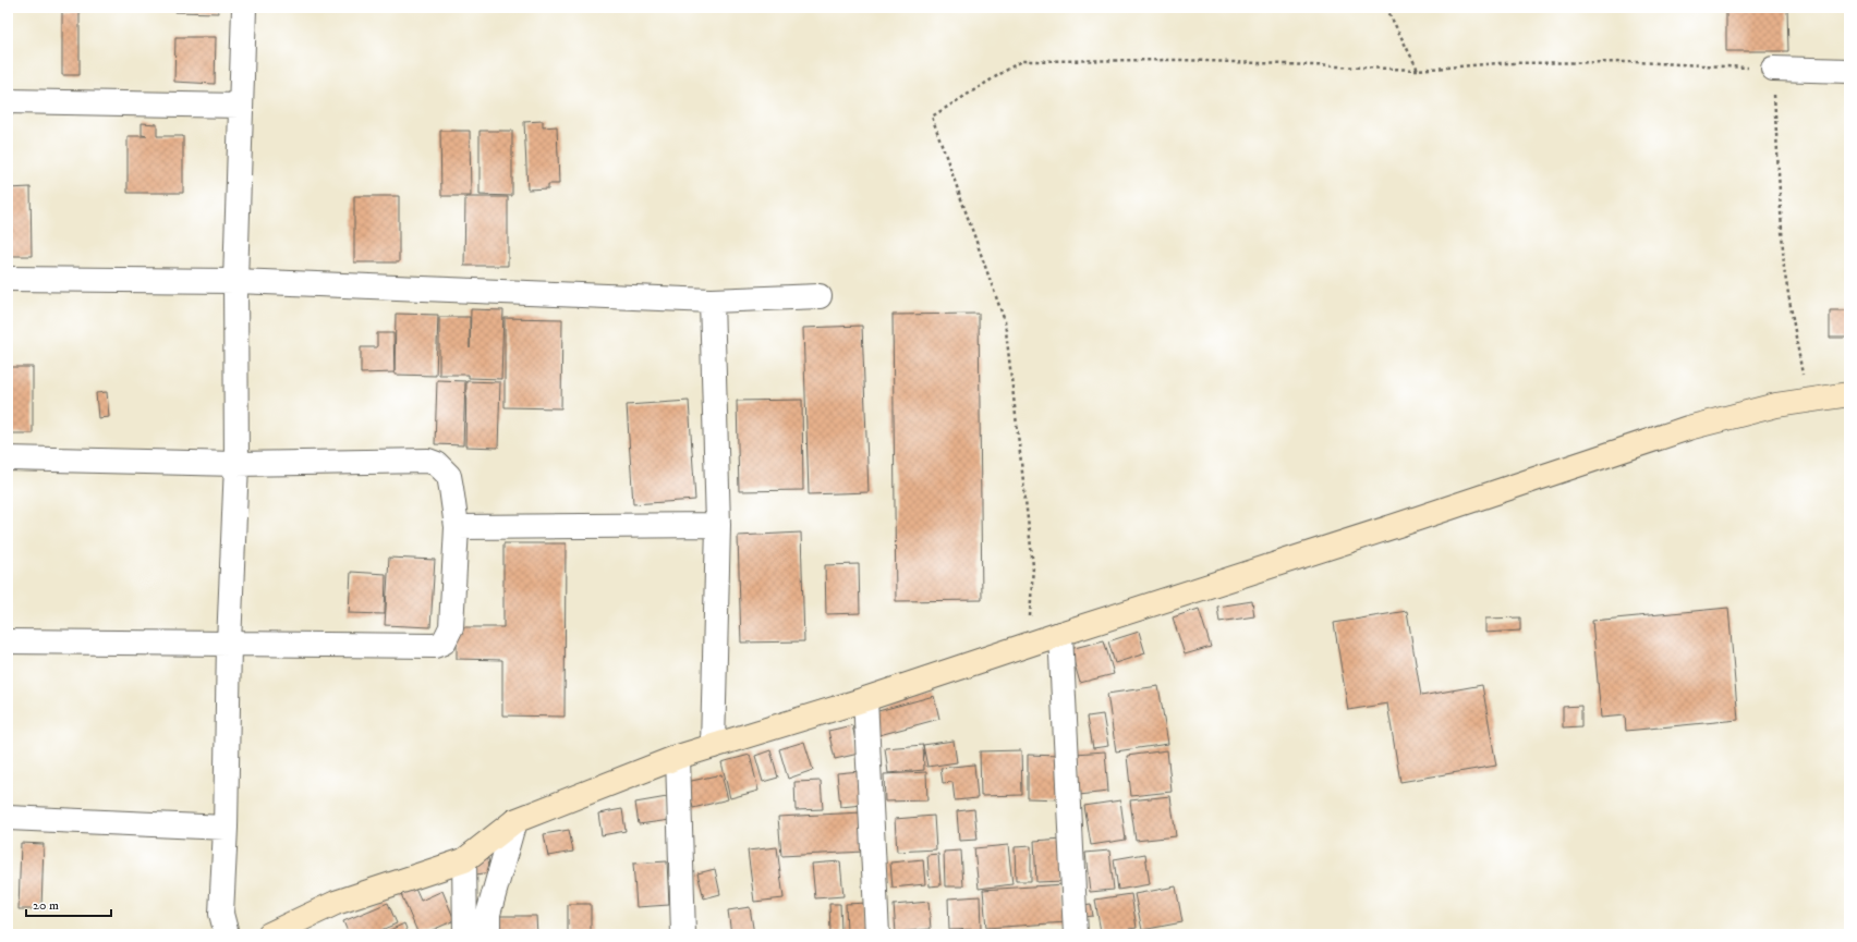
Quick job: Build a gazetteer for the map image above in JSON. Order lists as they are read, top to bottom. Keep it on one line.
{"scale_bar":"20 m"}
